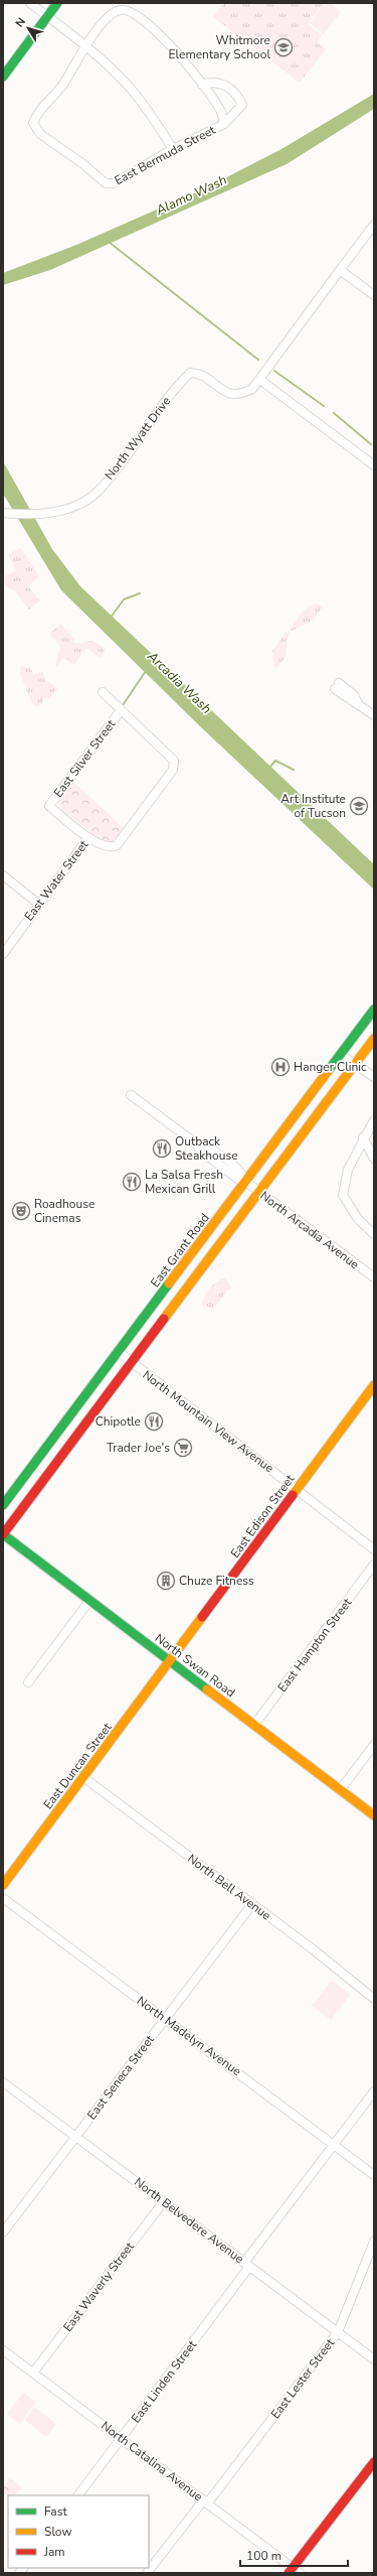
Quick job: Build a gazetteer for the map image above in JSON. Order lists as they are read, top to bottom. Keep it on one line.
{"streets":{"main road":["East Grant Road","East Edison Street","North Swan Road","East Duncan Street"],"street":["East Bermuda Street","North Wyatt Drive","East Silver Street","East Water Street","North Arcadia Avenue","North Mountain View Avenue","East Hampton Street","North Bell Avenue","North Madelyn Avenue","East Seneca Street","North Belvedere Avenue","East Waverly Street","East Lester Street","East Linden Street","North Catalina Avenue"]},"crossings":[["East Silver Street","East Water Street"],["North Arcadia Avenue","East Grant Road"],["East Grant Road","North Mountain View Avenue"],["North Mountain View Avenue","East Edison Street"],["East Edison Street","North Swan Road"],["East Edison Street","East Duncan Street"],["East Hampton Street","North Swan Road"],["North Swan Road","East Duncan Street"],["East Duncan Street","North Bell Avenue"],["North Bell Avenue","East Seneca Street"],["North Madelyn Avenue","East Seneca Street"],["North Madelyn Avenue","East Linden Street"],["East Seneca Street","North Belvedere Avenue"],["North Belvedere Avenue","East Waverly Street"],["North Belvedere Avenue","East Lester Street"],["North Belvedere Avenue","East Linden Street"],["East Waverly Street","North Catalina Avenue"],["East Lester Street","North Catalina Avenue"],["East Linden Street","North Catalina Avenue"]],"water":["Alamo Wash","Arcadia Wash"],"places":{"school or university":["Whitmore Elementary School","Art Institute of Tucson"],"hospital":["Hanger Clinic"],"restaurant":["Outback Steakhouse","La Salsa Fresh Mexican Grill","Chipotle"],"theatre":["Roadhouse Cinemas"],"supermarket":["Trader Joe's"],"building":["Chuze Fitness"]},"legend":["Fast","Slow","Jam"],"scale_bar":"100 m","north":"top left"}
